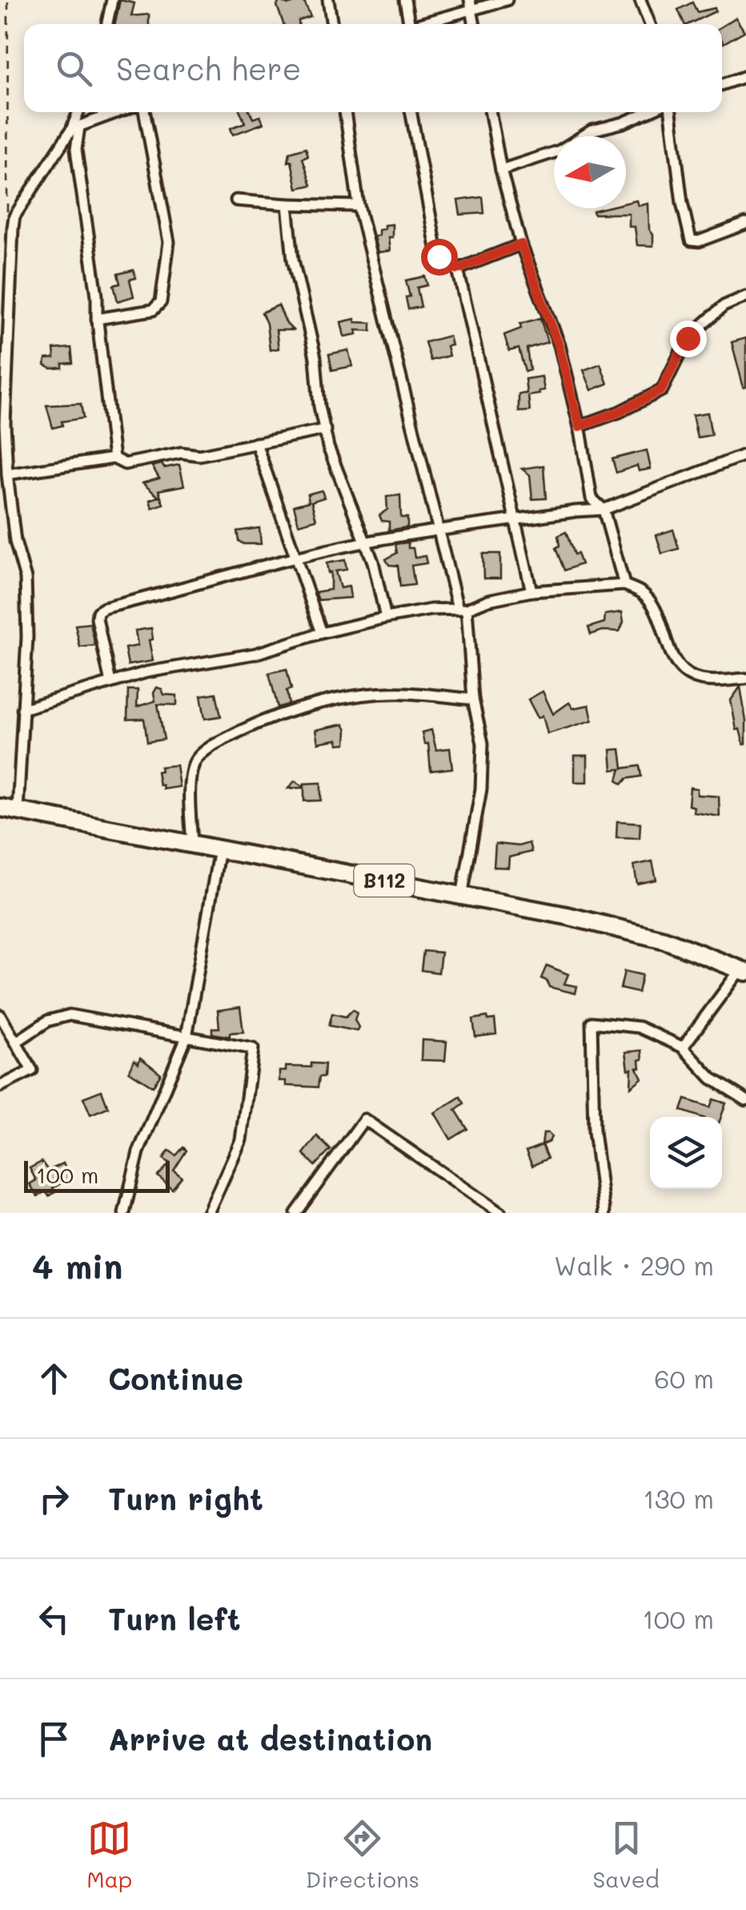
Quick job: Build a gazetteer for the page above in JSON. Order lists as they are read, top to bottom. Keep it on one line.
{"streets":{"main road":["B112"]},"scale_bar":"100 m","north":"left","page":{"search":"Search here","scale":"100 m","heading":["4 min","Walk · 290 m"],"list":[["Continue","60 m"],["Turn right","130 m"],["Turn left","100 m"],"Arrive at destination"],"nav":["Map","Directions","Saved"]}}
